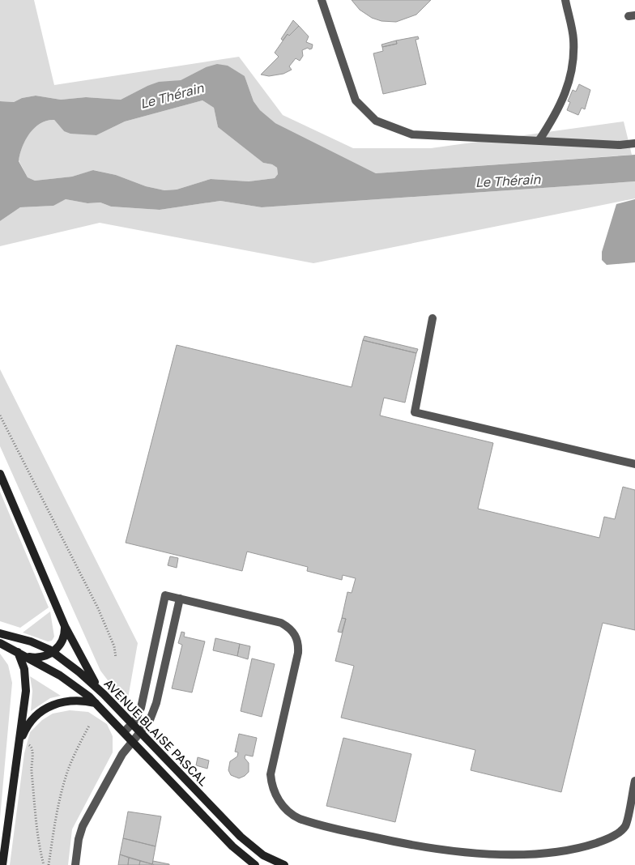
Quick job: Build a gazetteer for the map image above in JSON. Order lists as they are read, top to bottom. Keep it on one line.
{"streets":{"street":["AVENUE BLAISE PASCAL"]},"water":["Le Thérain"]}
